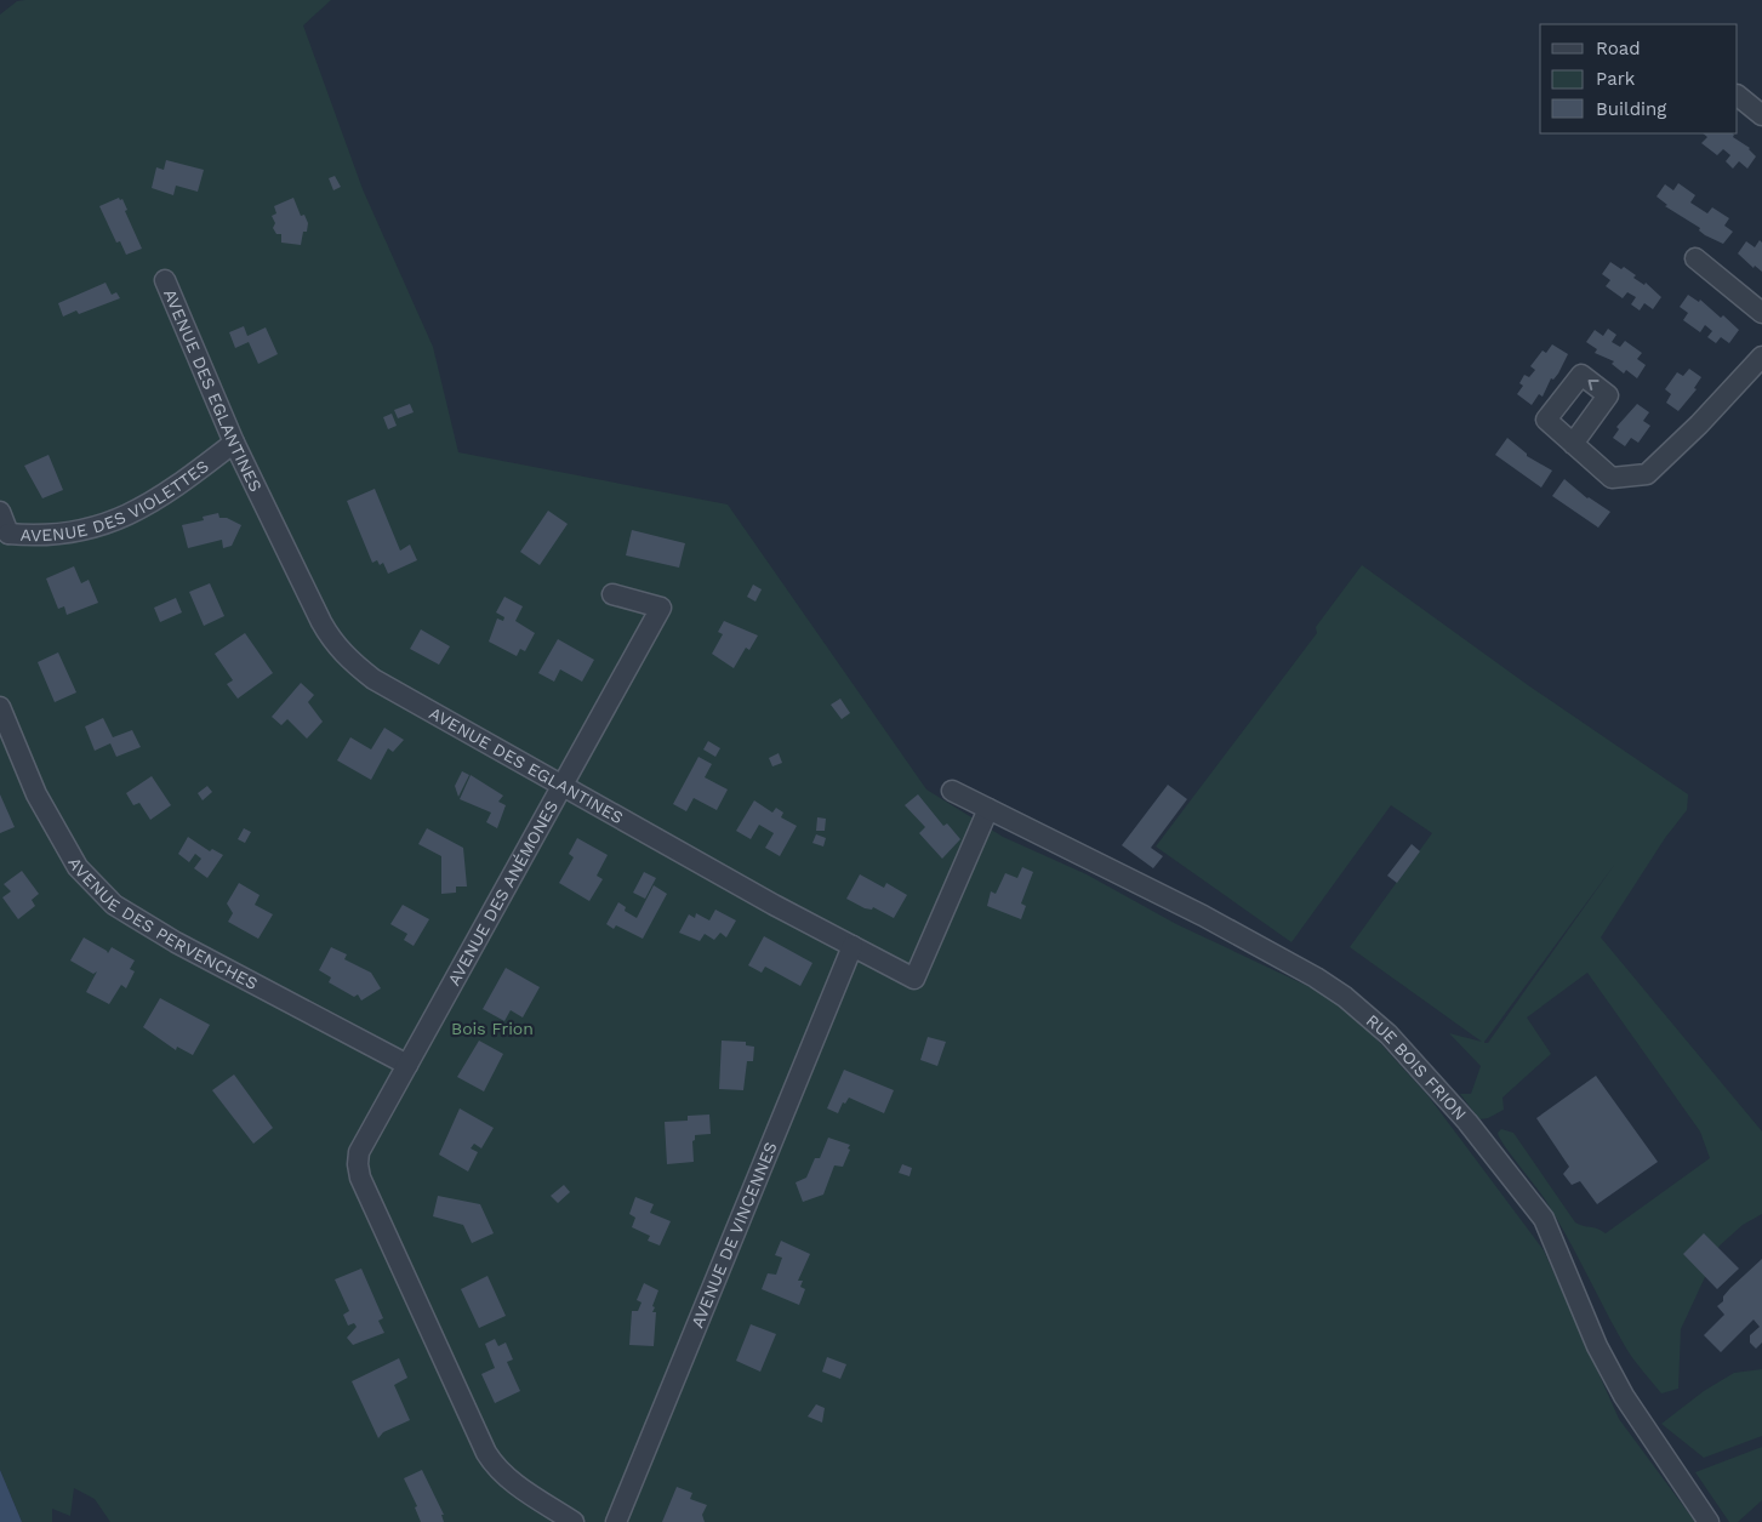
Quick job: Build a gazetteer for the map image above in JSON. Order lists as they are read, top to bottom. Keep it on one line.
{"streets":{"street":["AVENUE DES EGLANTINES","AVENUE DES VIOLETTES","AVENUE DES ANÉMONES","AVENUE DES PERVENCHES","RUE BOIS FRION","AVENUE DE VINCENNES"]},"crossings":[["AVENUE DES EGLANTINES","AVENUE DES VIOLETTES"],["AVENUE DES EGLANTINES","AVENUE DES ANÉMONES"],["AVENUE DES EGLANTINES","RUE BOIS FRION"],["AVENUE DES EGLANTINES","AVENUE DE VINCENNES"],["AVENUE DES ANÉMONES","AVENUE DES PERVENCHES"]],"parks":["Bois Frion"],"legend":["Road","Park","Building"]}
